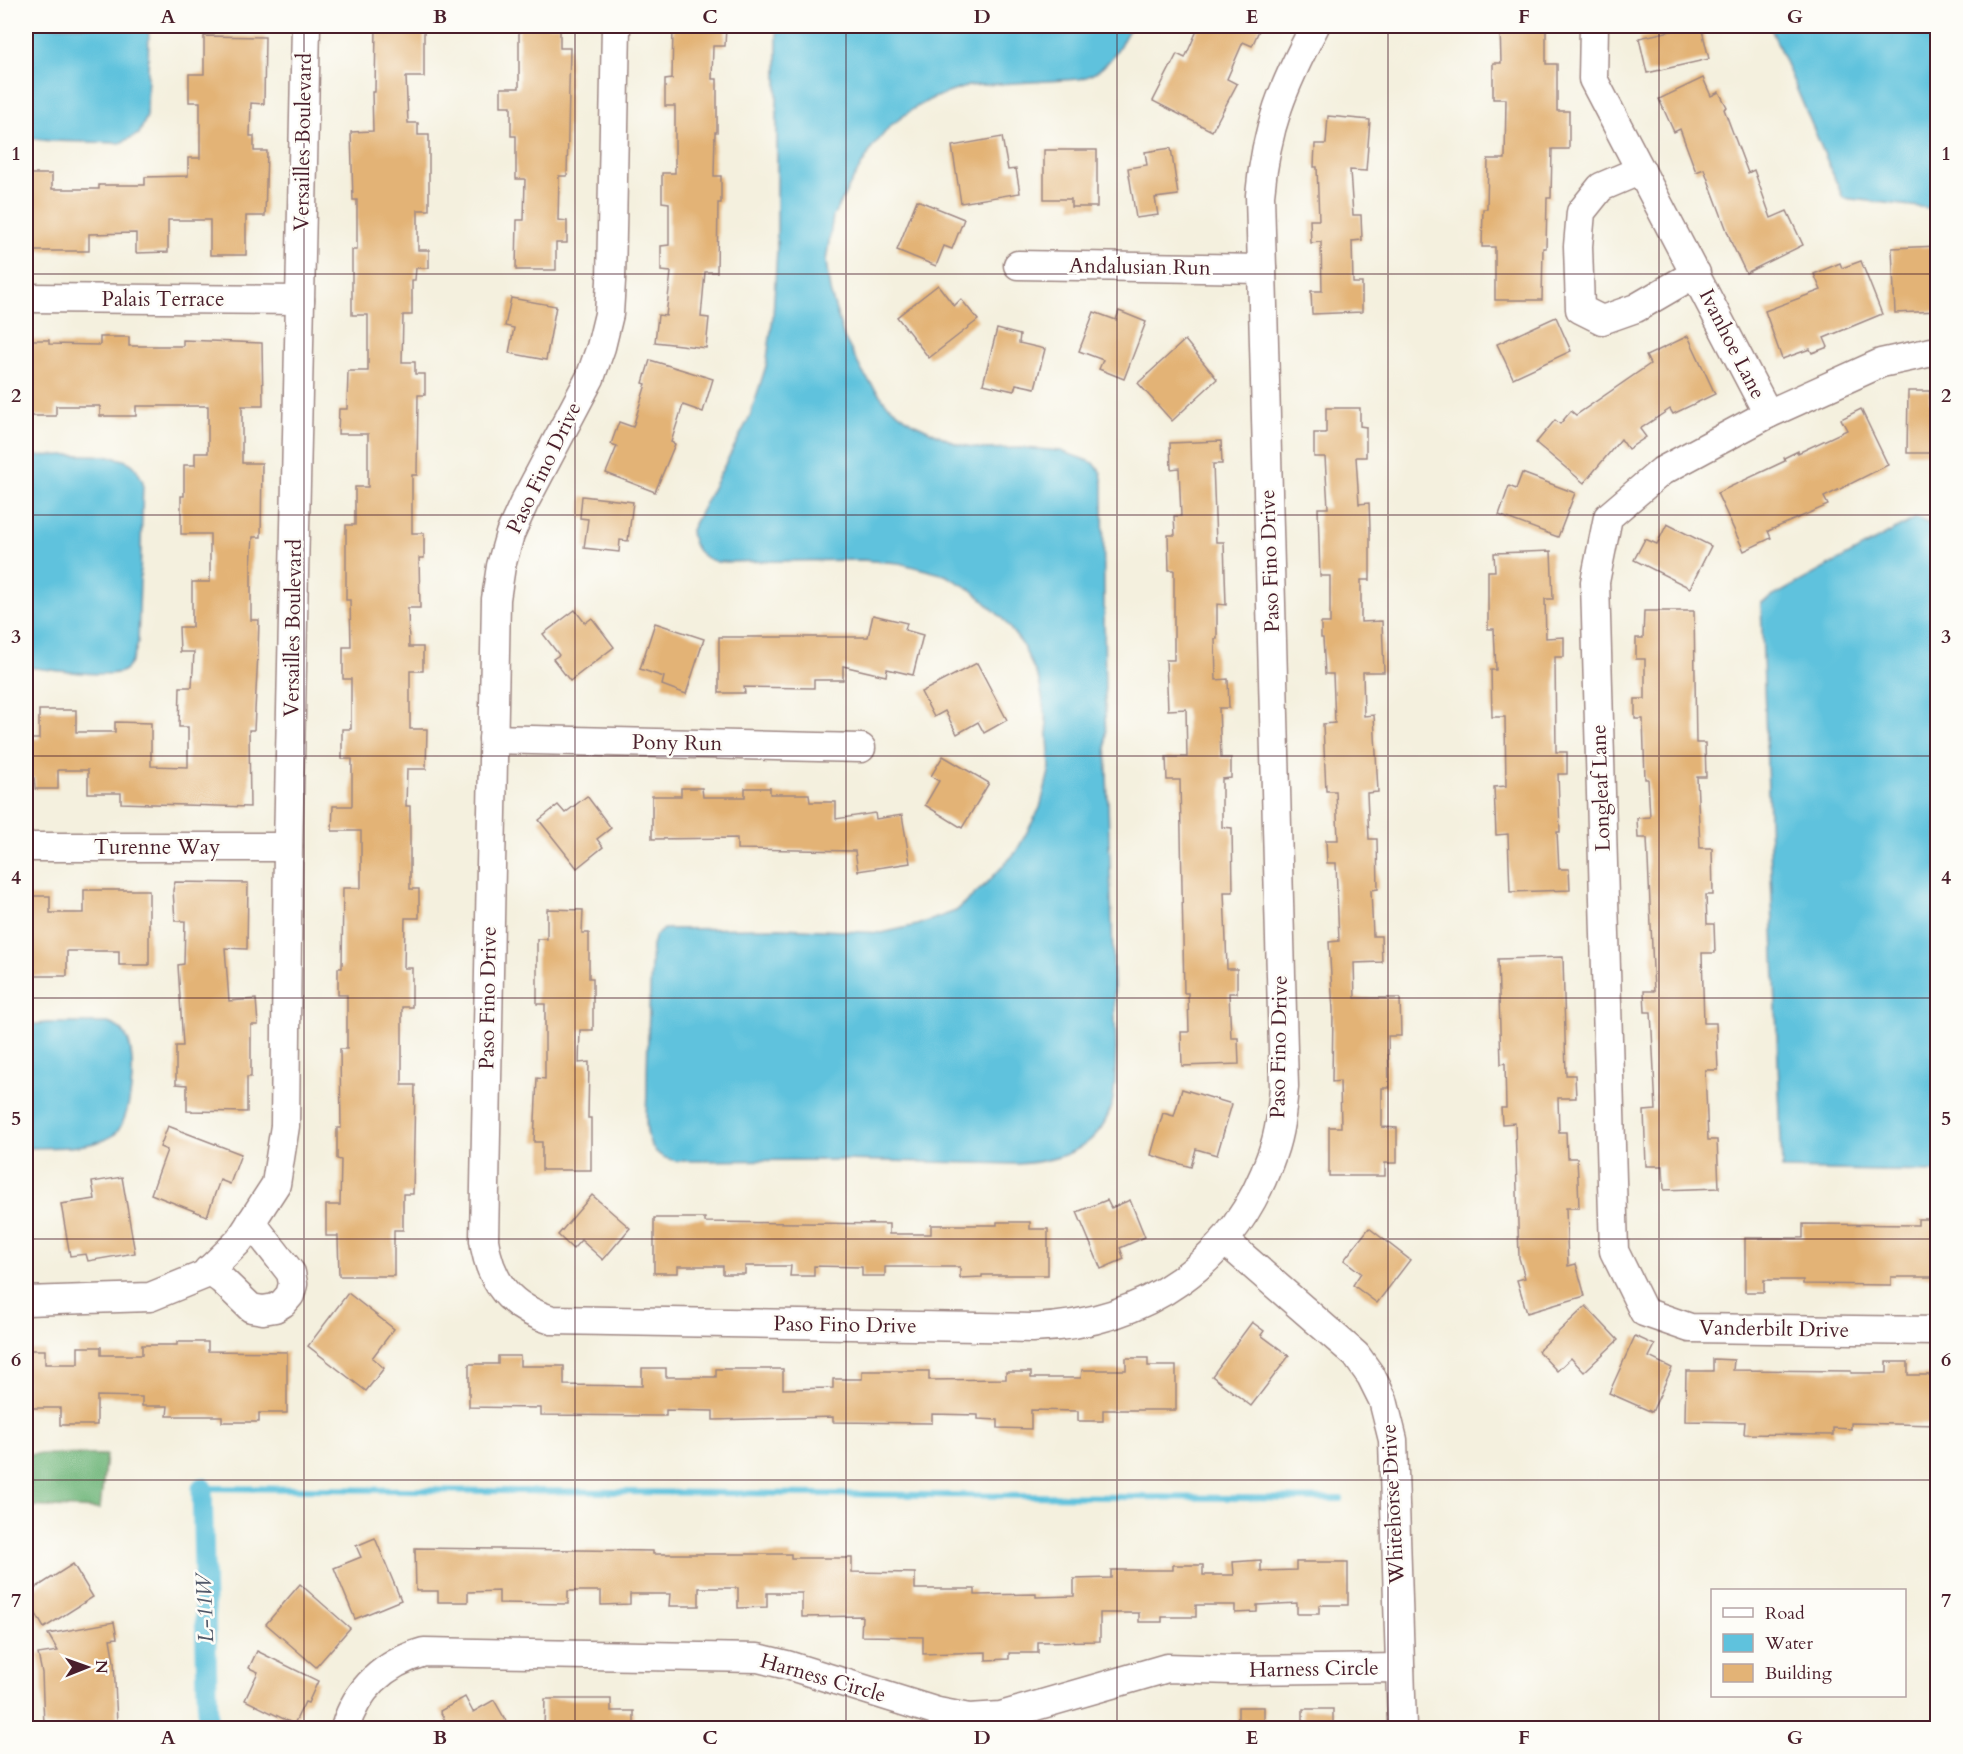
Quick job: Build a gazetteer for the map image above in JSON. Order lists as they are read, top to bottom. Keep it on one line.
{"streets":{"street":["Versailles Boulevard","Andalusian Run","Palais Terrace","Ivanhoe Lane","Paso Fino Drive","Pony Run","Longleaf Lane","Turenne Way","Vanderbilt Drive","Whitehorse Drive","Harness Circle"]},"crossings":[["Versailles Boulevard","Palais Terrace"],["Versailles Boulevard","Turenne Way"],["Andalusian Run","Paso Fino Drive"],["Ivanhoe Lane","Longleaf Lane"],["Paso Fino Drive","Pony Run"],["Paso Fino Drive","Whitehorse Drive"],["Longleaf Lane","Vanderbilt Drive"],["Whitehorse Drive","Harness Circle"]],"water":["L-11W"],"legend":["Road","Water","Building"],"north":"right","grid":{"columns":["A","B","C","D","E","F","G"],"rows":["1","2","3","4","5","6","7"]}}
